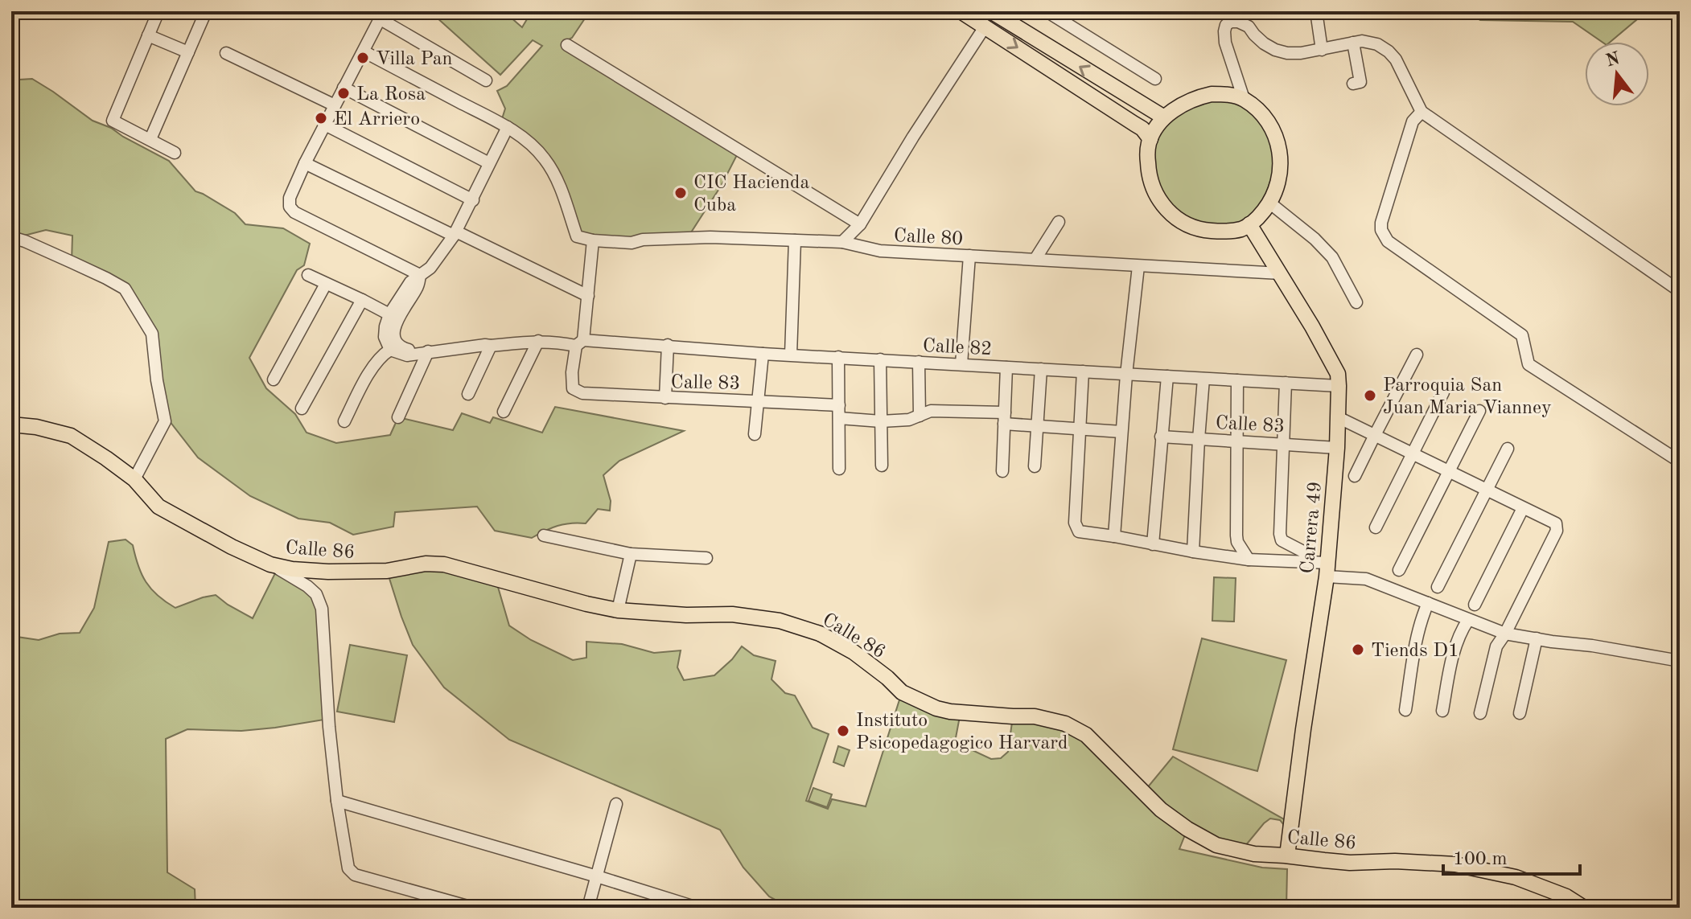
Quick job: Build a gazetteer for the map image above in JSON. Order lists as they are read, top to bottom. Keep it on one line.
{"streets":{"main road":["Carrera 49","Calle 86"],"street":["Calle 80","Calle 82","Calle 83"]},"crossings":[["Calle 80","Carrera 49"],["Calle 82","Calle 83"],["Calle 82","Carrera 49"],["Calle 83","Carrera 49"],["Carrera 49","Calle 86"]],"places":["Villa Pan","La Rosa","El Arriero","CIC Hacienda Cuba","Parroquia San Juan Maria Vianney","Tiends D1","Instituto Psicopedagogico Harvard"],"scale_bar":"100 m","north":"top"}
